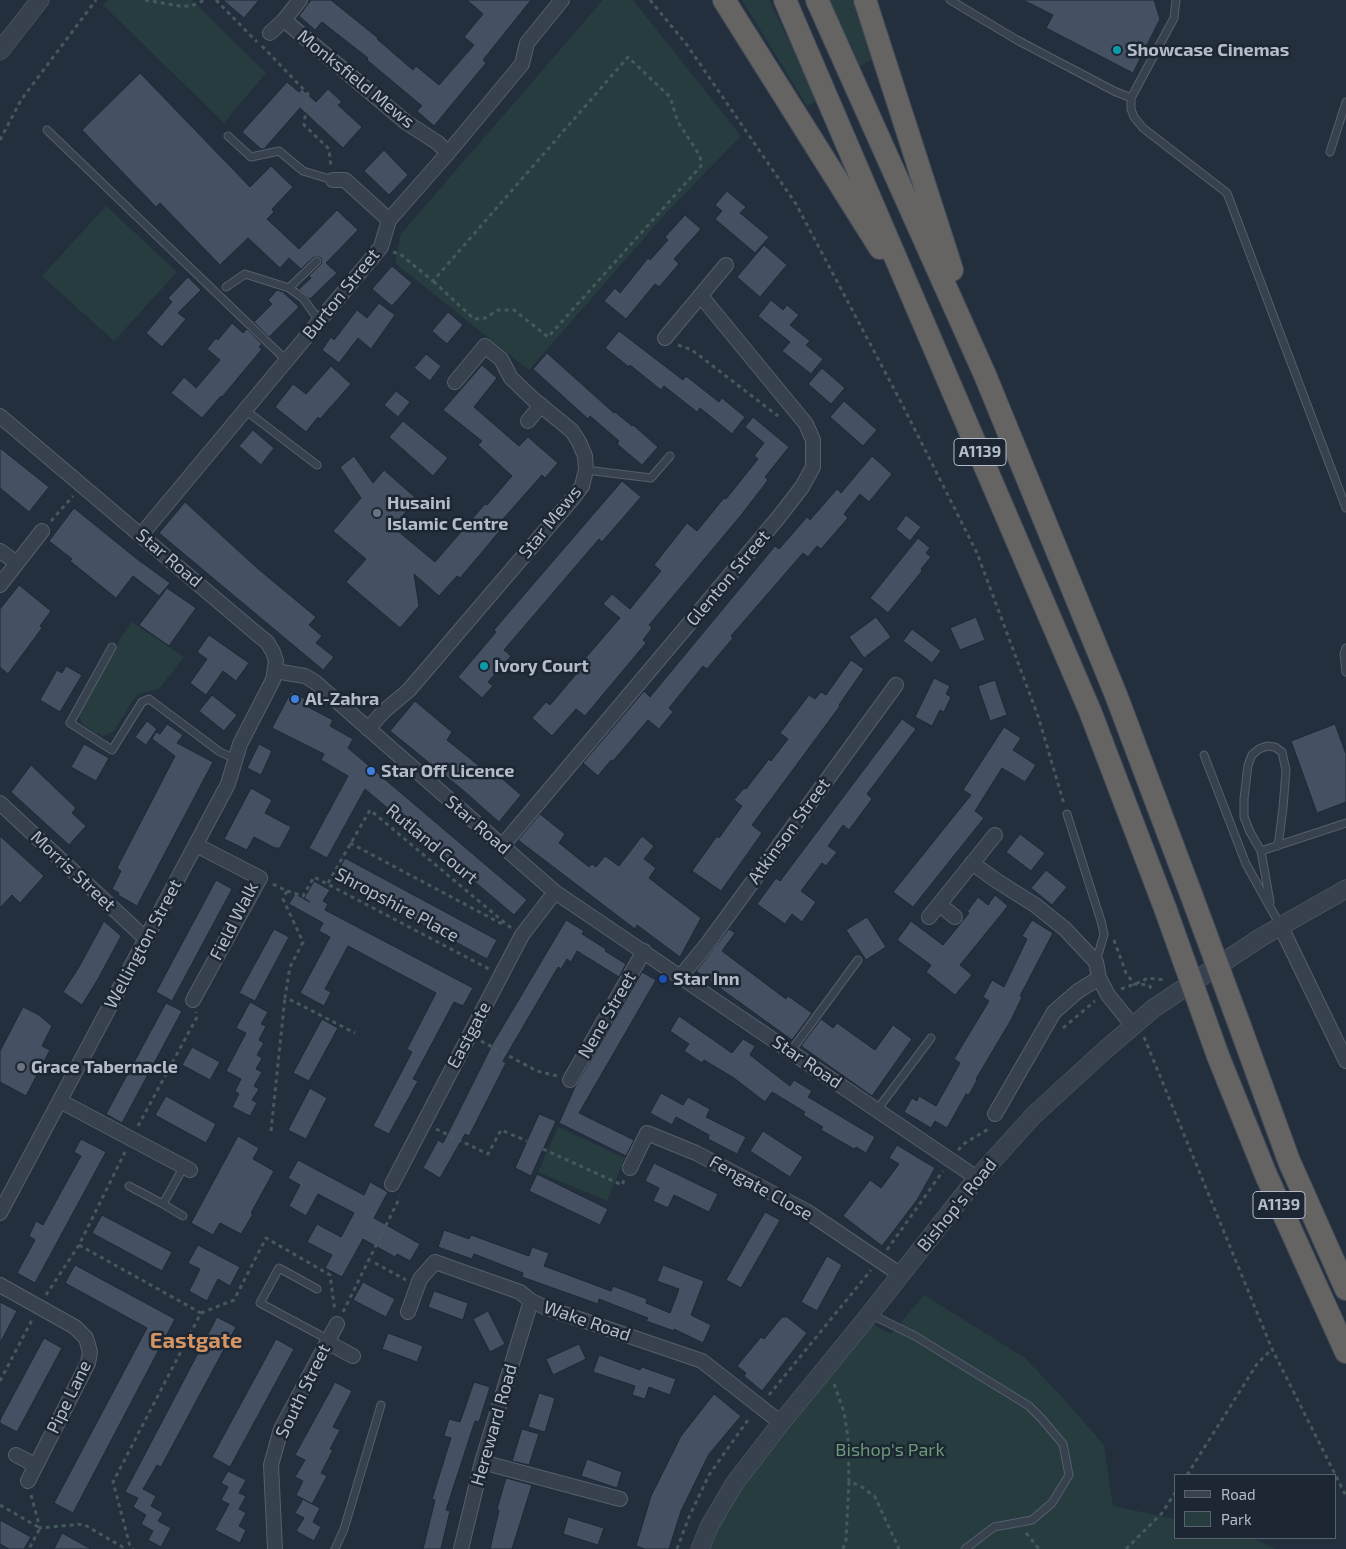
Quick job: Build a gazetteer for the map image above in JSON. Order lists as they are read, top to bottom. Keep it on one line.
{"streets":{"highway":["A1139"],"street":["Monksfield Mews","Burton Street","Star Mews","Star Road","Glenton Street","Atkinson Street","Morris Street","Field Walk","Wellington Street","Nene Street","Eastgate","Fengate Close","Bishop's Road","Wake Road","South Street","Pipe Lane","Hereward Road"],"path":["Rutland Court","Shropshire Place"]},"crossings":[["Monksfield Mews","Burton Street"],["Burton Street","Star Road"],["Star Mews","Star Road"],["Star Road","Glenton Street"],["Star Road","Atkinson Street"],["Star Road","Wellington Street"],["Star Road","Nene Street"],["Star Road","Eastgate"],["Star Road","Bishop's Road"],["Rutland Court","Shropshire Place"],["Rutland Court","Eastgate"],["Morris Street","Wellington Street"],["Shropshire Place","Eastgate"],["Field Walk","Wellington Street"],["Fengate Close","Bishop's Road"],["Bishop's Road","Wake Road"],["Wake Road","Hereward Road"]],"districts":["Eastgate"],"parks":["Bishop's Park"],"places":["Showcase Cinemas","Husaini Islamic Centre","Ivory Court","Al-Zahra","Star Off Licence","Star Inn","Grace Tabernacle"],"legend":["Road","Park"]}
